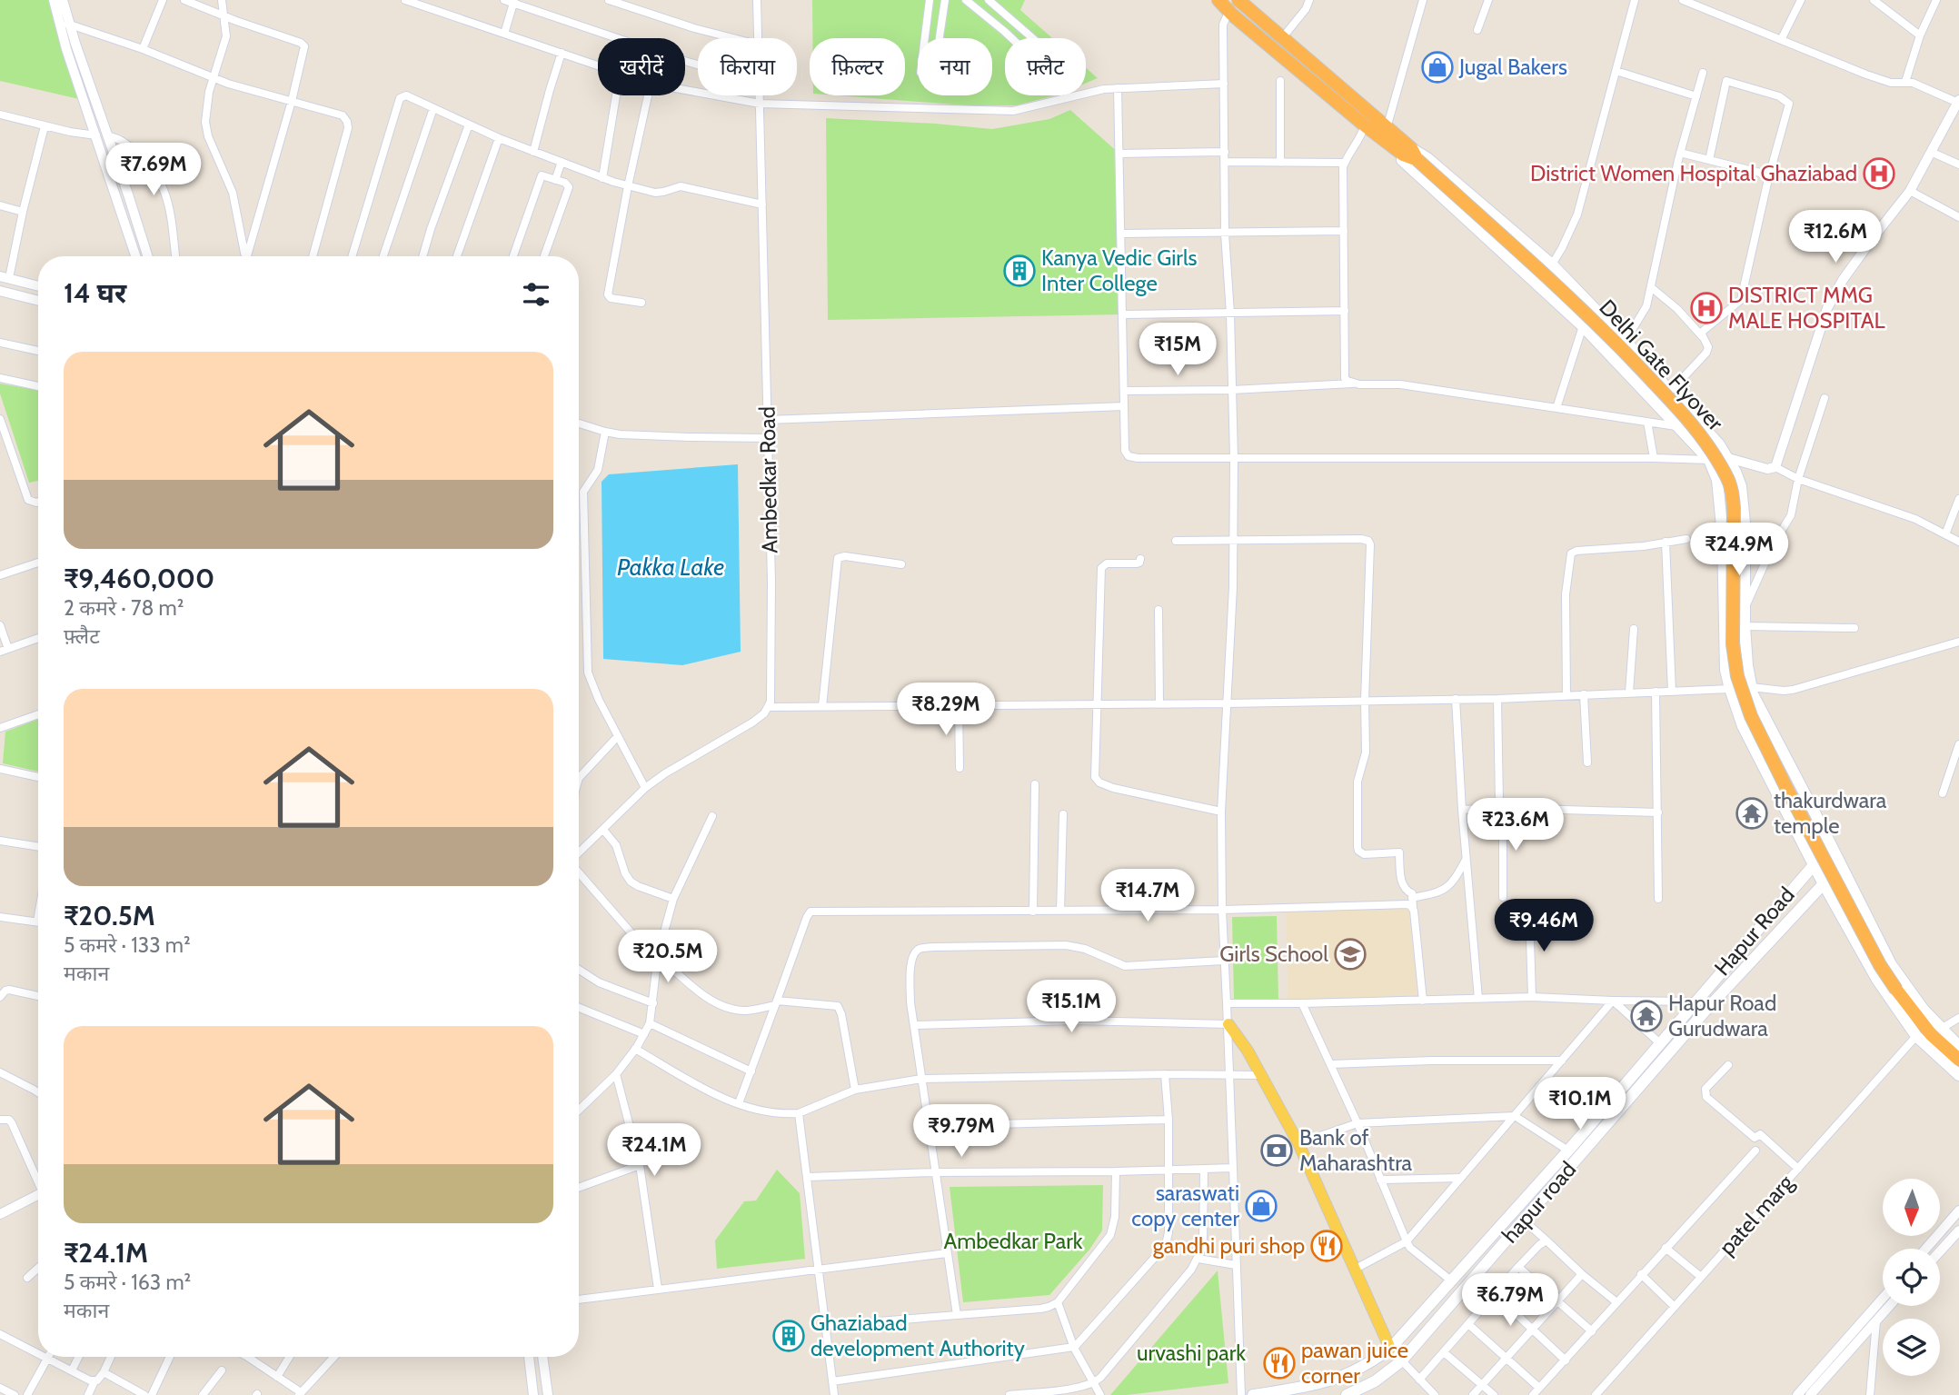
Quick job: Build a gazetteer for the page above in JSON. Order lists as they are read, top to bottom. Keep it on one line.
{"streets":{"highway":["Delhi Gate Flyover"],"main road":["Hapur Road","hapur road"],"street":["Ambedkar Road","patel marg"]},"crossings":[["Delhi Gate Flyover","Hapur Road"]],"water":["Pakka Lake"],"parks":["Ambedkar Park","urvashi park"],"places":{"shop":["Jugal Bakers","saraswati copy center"],"hospital":["District Women Hospital Ghaziabad","DISTRICT MMG MALE HOSPITAL"],"building":["Kanya Vedic Girls Inter College","Ghaziabad development Authority"],"temple":["thakurdwara temple","Hapur Road Gurudwara"],"school or university":["Girls School"],"bank":["Bank of Maharashtra"],"restaurant":["gandhi puri shop","pawan juice corner"]},"north":"bottom","page":{"chip":["खरीदें","किराया","फ़िल्टर","नया","फ़्लैट"],"price":["₹7.69M","₹12.6M","₹15M","₹24.9M","₹8.29M","₹23.6M","₹14.7M","₹9.46M","₹20.5M","₹15.1M","₹10.1M","₹9.79M","₹24.1M","₹6.79M"],"heading":"14 घर","list":[{"name":"₹9,460,000","note":"2 कमरे · 78 m² · फ़्लैट"},{"name":"₹20.5M","note":"5 कमरे · 133 m² · मकान"},{"name":"₹24.1M","note":"5 कमरे · 163 m² · मकान"}]}}
